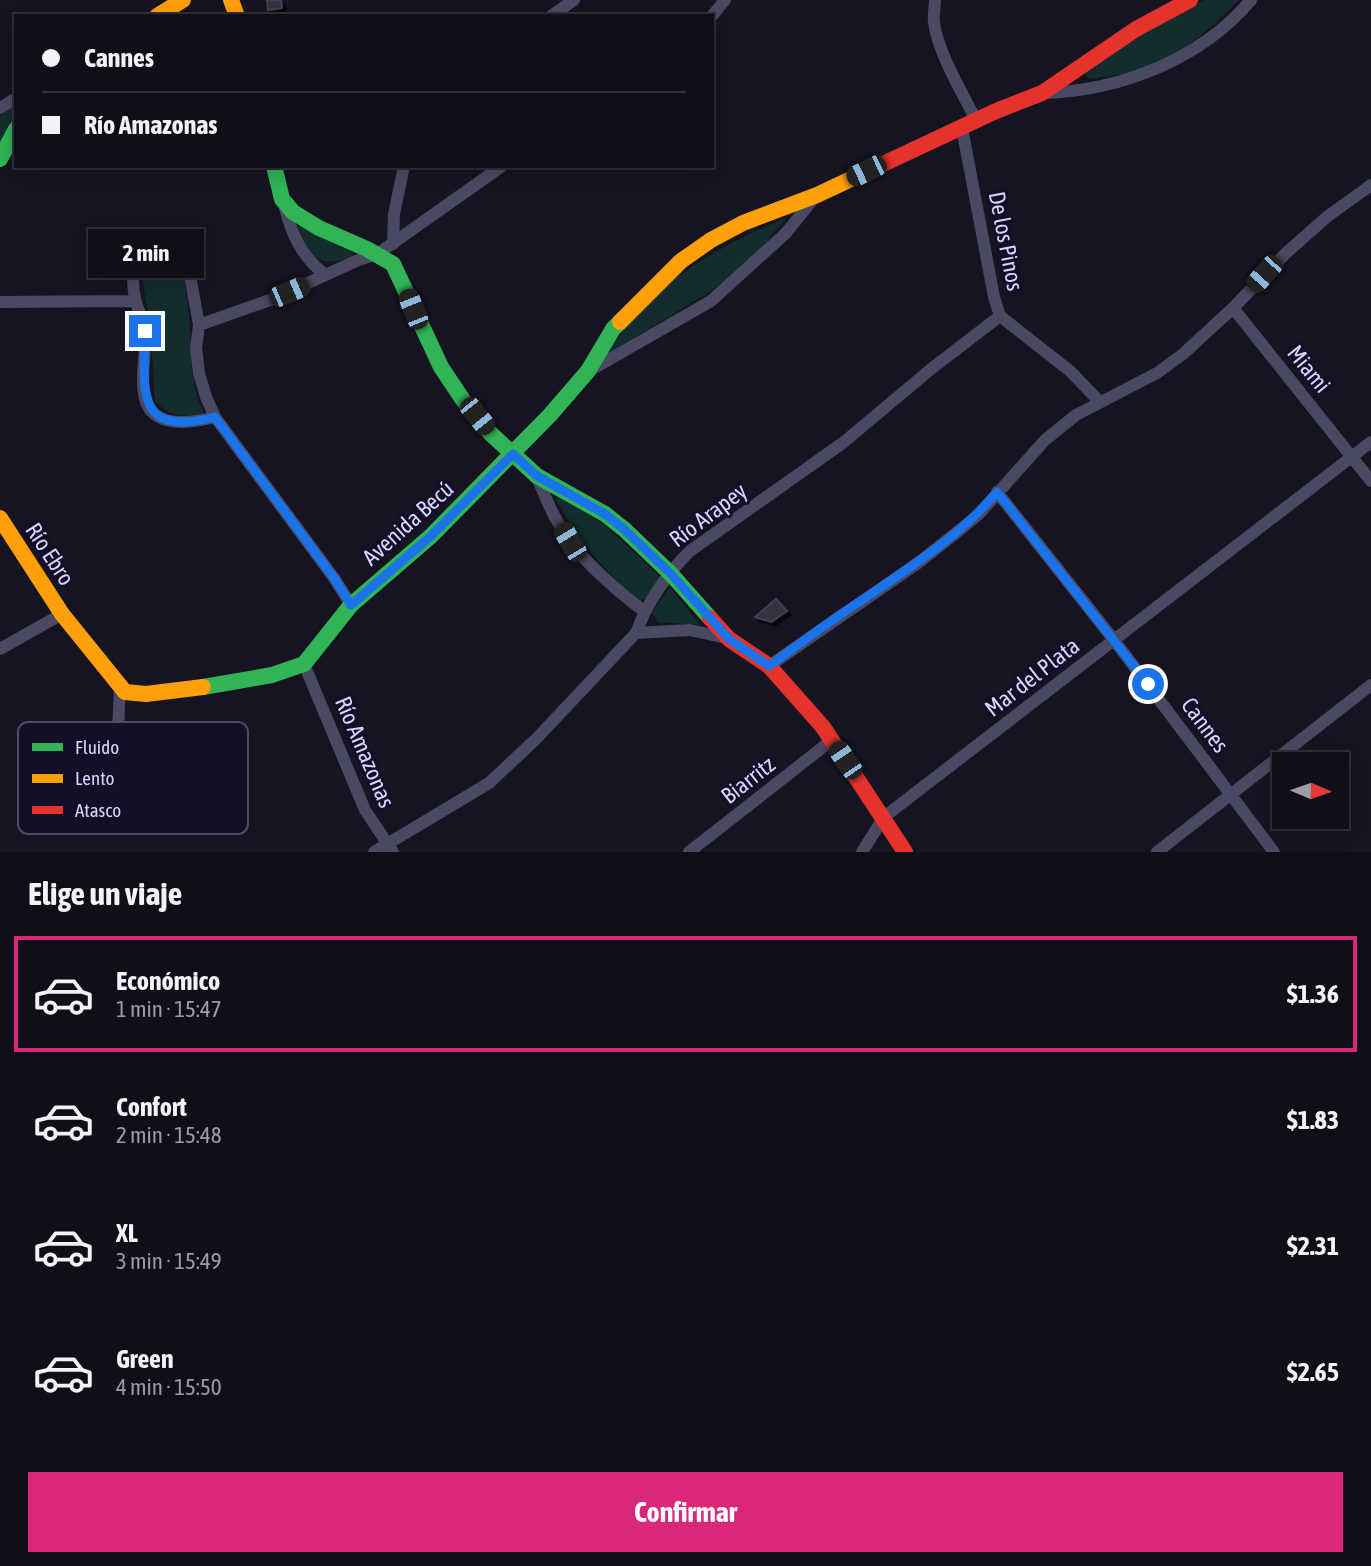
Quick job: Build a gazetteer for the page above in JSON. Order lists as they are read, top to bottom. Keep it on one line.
{"streets":{"street":["De los Pinos","Miami","Río Arapey","Avenida Becú","Río Ebro","Mar del Plata","Cannes","Río Amazonas","Biarritz"]},"crossings":[["De los Pinos","Río Arapey"],["De los Pinos","Avenida Becú"],["Miami","Mar del Plata"],["Río Arapey","Río Amazonas"],["Avenida Becú","Río Amazonas"],["Mar del Plata","Cannes"]],"legend":["Fluido","Lento","Atasco"],"north":"right","page":{"banner":["Cannes","Río Amazonas"],"bubble":"2 min","heading":"Elige un viaje","list":[{"name":"Económico","note":"1 min · 15:47","value":"$1.36"},{"name":"Confort","note":"2 min · 15:48","value":"$1.83"},{"name":"XL","note":"3 min · 15:49","value":"$2.31"},{"name":"Green","note":"4 min · 15:50","value":"$2.65"}],"buttons":"Confirmar"}}
